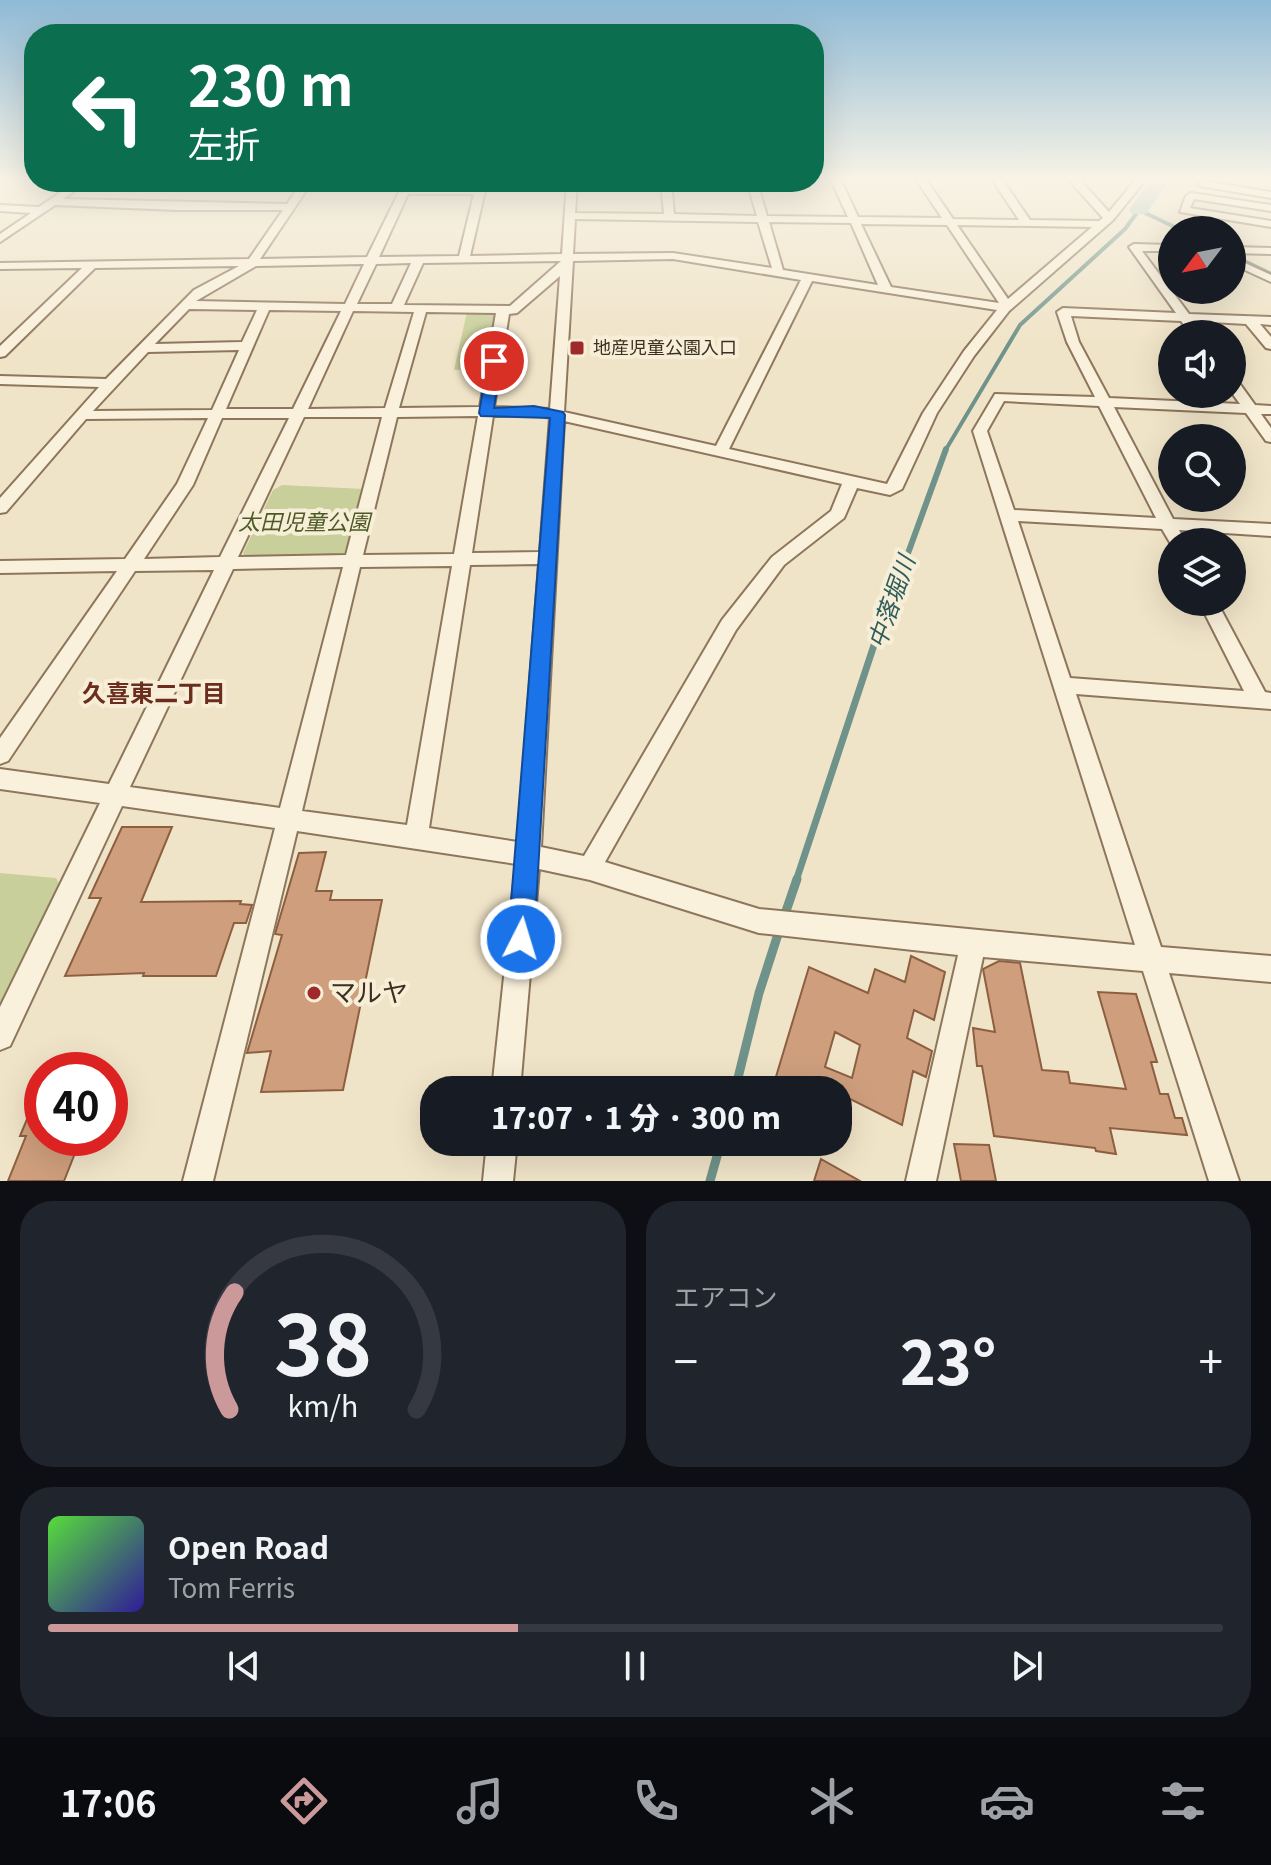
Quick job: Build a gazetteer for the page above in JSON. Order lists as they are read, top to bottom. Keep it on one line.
{"districts":["久喜東二丁目"],"water":["中落堀川"],"parks":["太田児童公園"],"places":{"transit":["地産児童公園入口"],"other":["マルヤ"]},"north":"bottom left","page":{"turn":["230 m","左折"],"limit":"40","trip":"17:07 · 1 分 · 300 m","tile":"エアコン","heat":["−","23°","+"],"song":["Open Road","Tom Ferris"],"tabs":"17:06","gauge":["38","km/h"]}}
